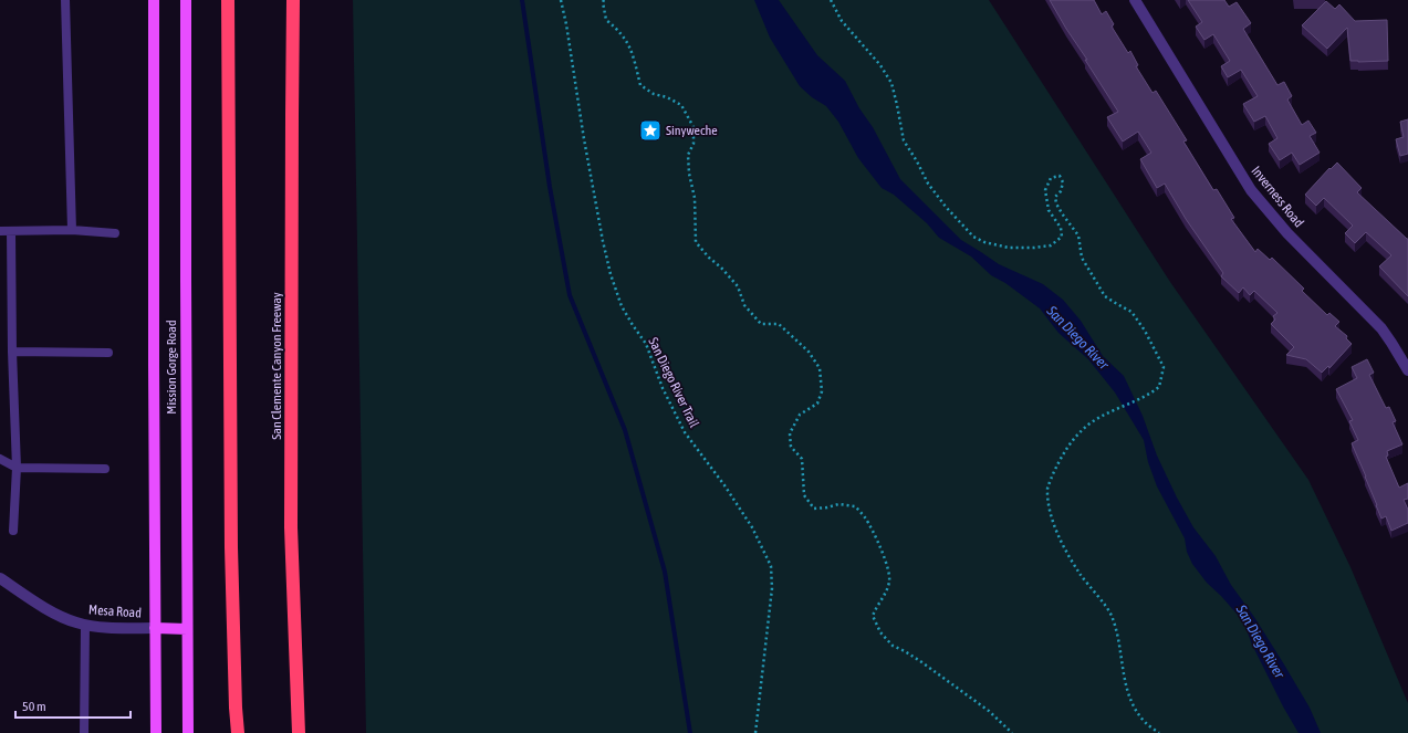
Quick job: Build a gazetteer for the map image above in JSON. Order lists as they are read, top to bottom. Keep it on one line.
{"streets":{"highway":["San Clemente Canyon Freeway"],"main road":["Mission Gorge Road","Mesa Road"],"street":["Inverness Road"],"path":["San Diego River Trail"]},"crossings":[["Mission Gorge Road","Mesa Road"]],"water":["San Diego River"],"places":{"place":["Sinyweche"]},"scale_bar":"50 m"}
